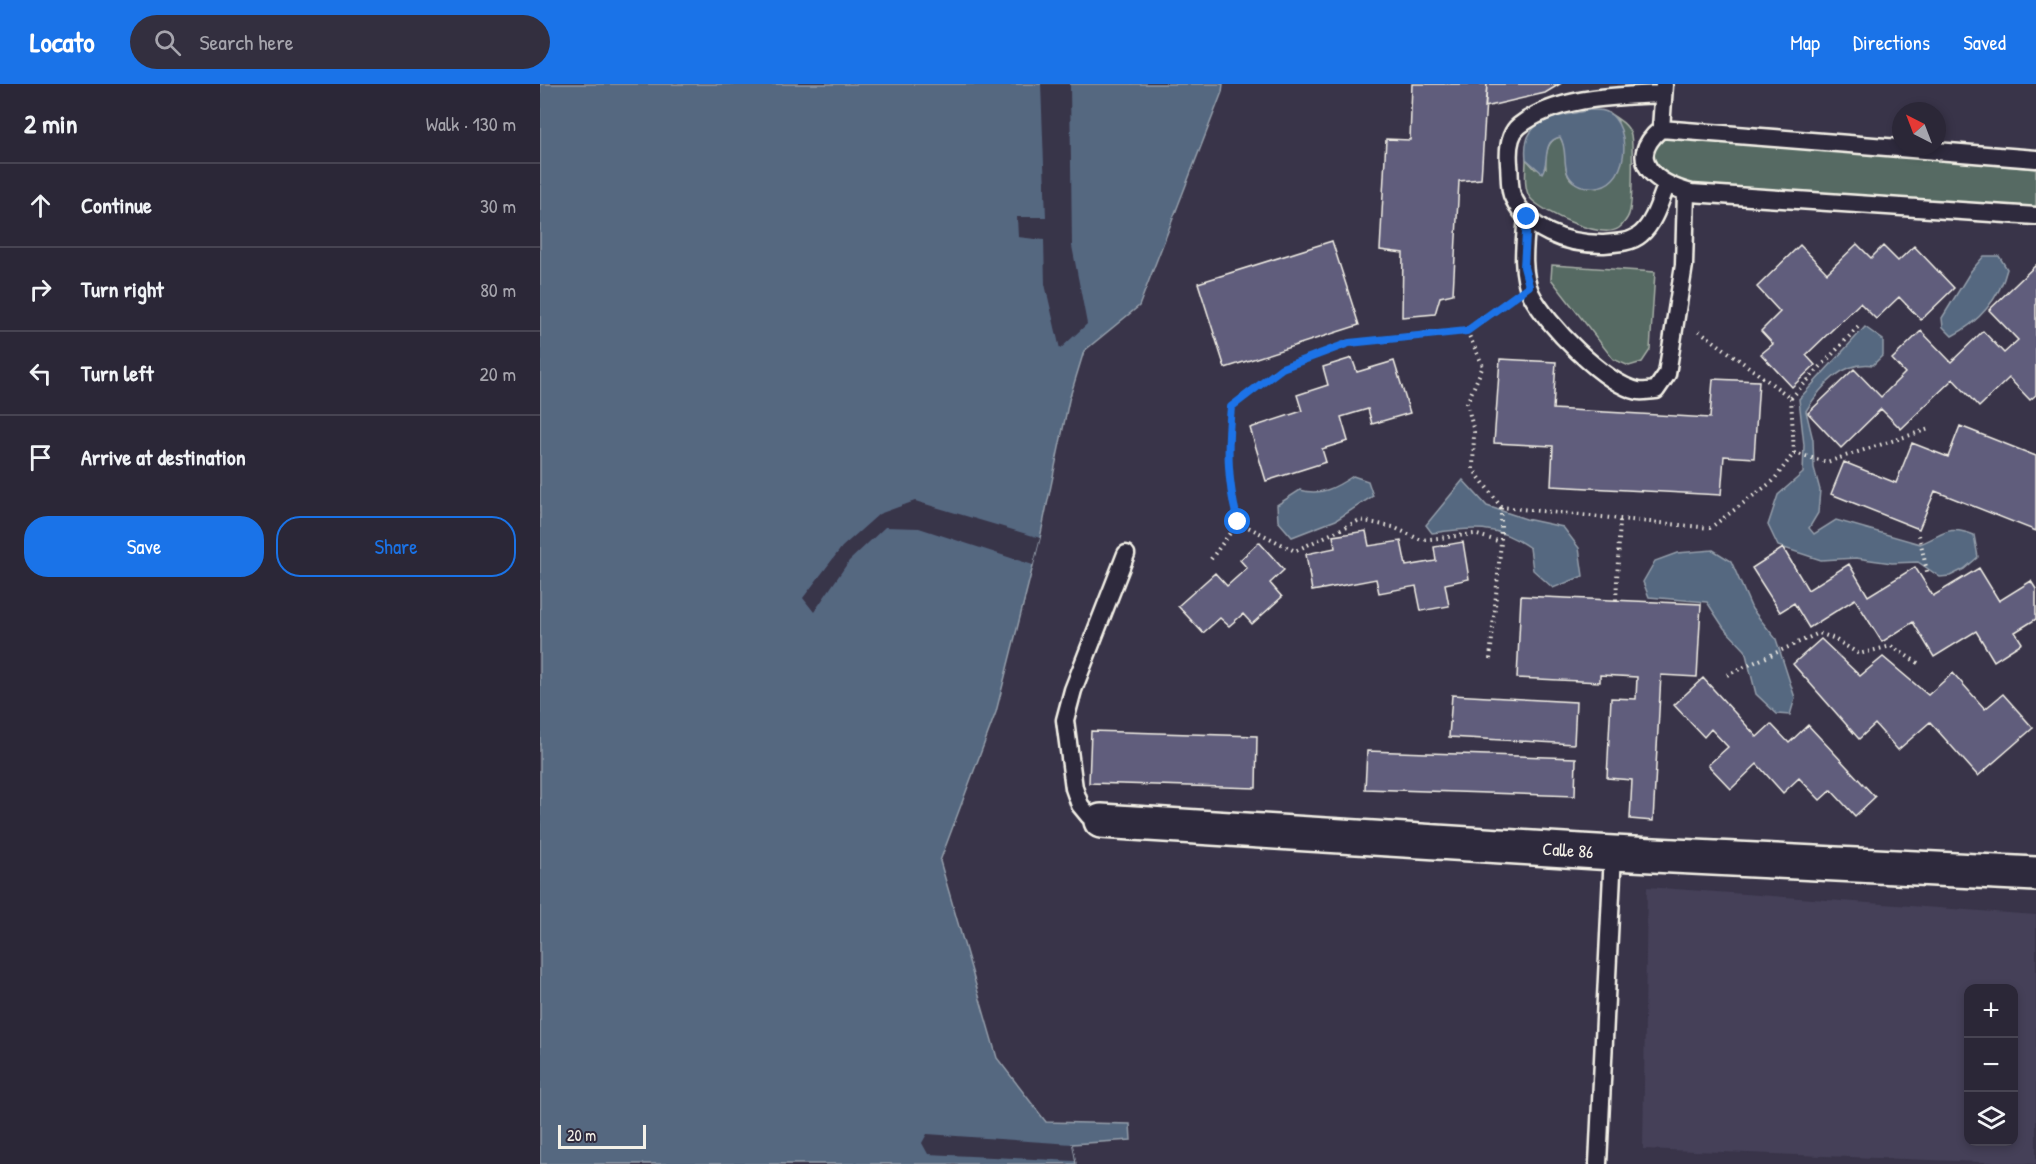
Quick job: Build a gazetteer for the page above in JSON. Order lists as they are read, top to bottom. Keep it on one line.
{"streets":{"street":["Calle 86"]},"scale_bar":"20 m","north":"top left","page":{"header":"Locato","search":"Search here","nav":["Map","Directions","Saved"],"heading":["2 min","Walk · 130 m"],"list":[["Continue","30 m"],["Turn right","80 m"],["Turn left","20 m"],"Arrive at destination"],"buttons":["Save","Share"],"map_buttons":["+","−"],"scale":"20 m"}}
